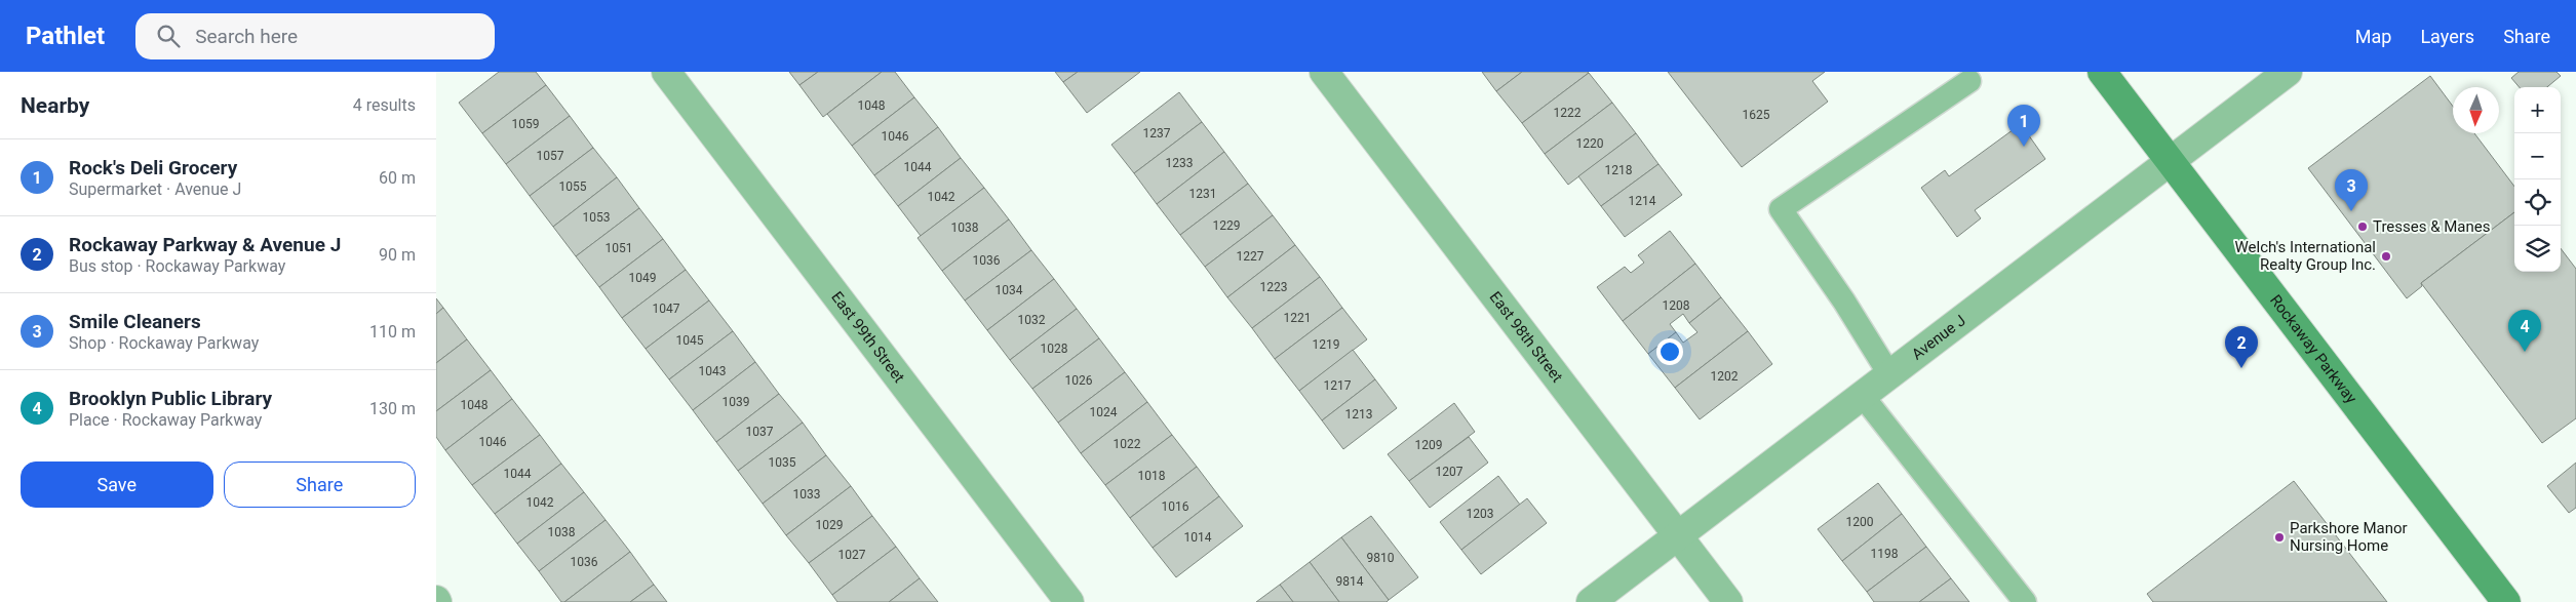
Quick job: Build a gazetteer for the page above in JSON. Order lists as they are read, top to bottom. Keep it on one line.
{"streets":{"main road":["Rockaway Parkway"],"street":["East 99th Street","East 98th Street","Avenue J"]},"crossings":[["East 98th Street","Avenue J"],["Avenue J","Rockaway Parkway"]],"places":["Tresses & Manes","Welch's International Realty Group Inc.","Parkshore Manor Nursing Home"],"house_numbers":["1048","1222","1625","1059","1237","1046","1220","1057","1233","1044","1218","1055","1231","1042","1214","1053","1229","1038","1051","1227","1036","1049","1223","1034","1208","1047","1221","1032","1045","1219","1028","1043","1202","1026","1217","1039","1048","1024","1213","1037","1046","1022","1209","1035","1207","1044","1018","1033","1042","1016","1203","1200","1029","1038","1014","1198","1027","9810","1036","9814"],"north":"bottom","page":{"header":"Pathlet","search":"Search here","nav":["Map","Layers","Share"],"heading":["Nearby","4 results"],"map_buttons":["+","−"],"pins":["1","3","4","2"],"list":[{"mark":"1","name":"Rock's Deli Grocery","note":"Supermarket · Avenue J","value":"60 m"},{"mark":"2","name":"Rockaway Parkway & Avenue J","note":"Bus stop · Rockaway Parkway","value":"90 m"},{"mark":"3","name":"Smile Cleaners","note":"Shop · Rockaway Parkway","value":"110 m"},{"mark":"4","name":"Brooklyn Public Library","note":"Place · Rockaway Parkway","value":"130 m"}],"buttons":["Save","Share"]}}
